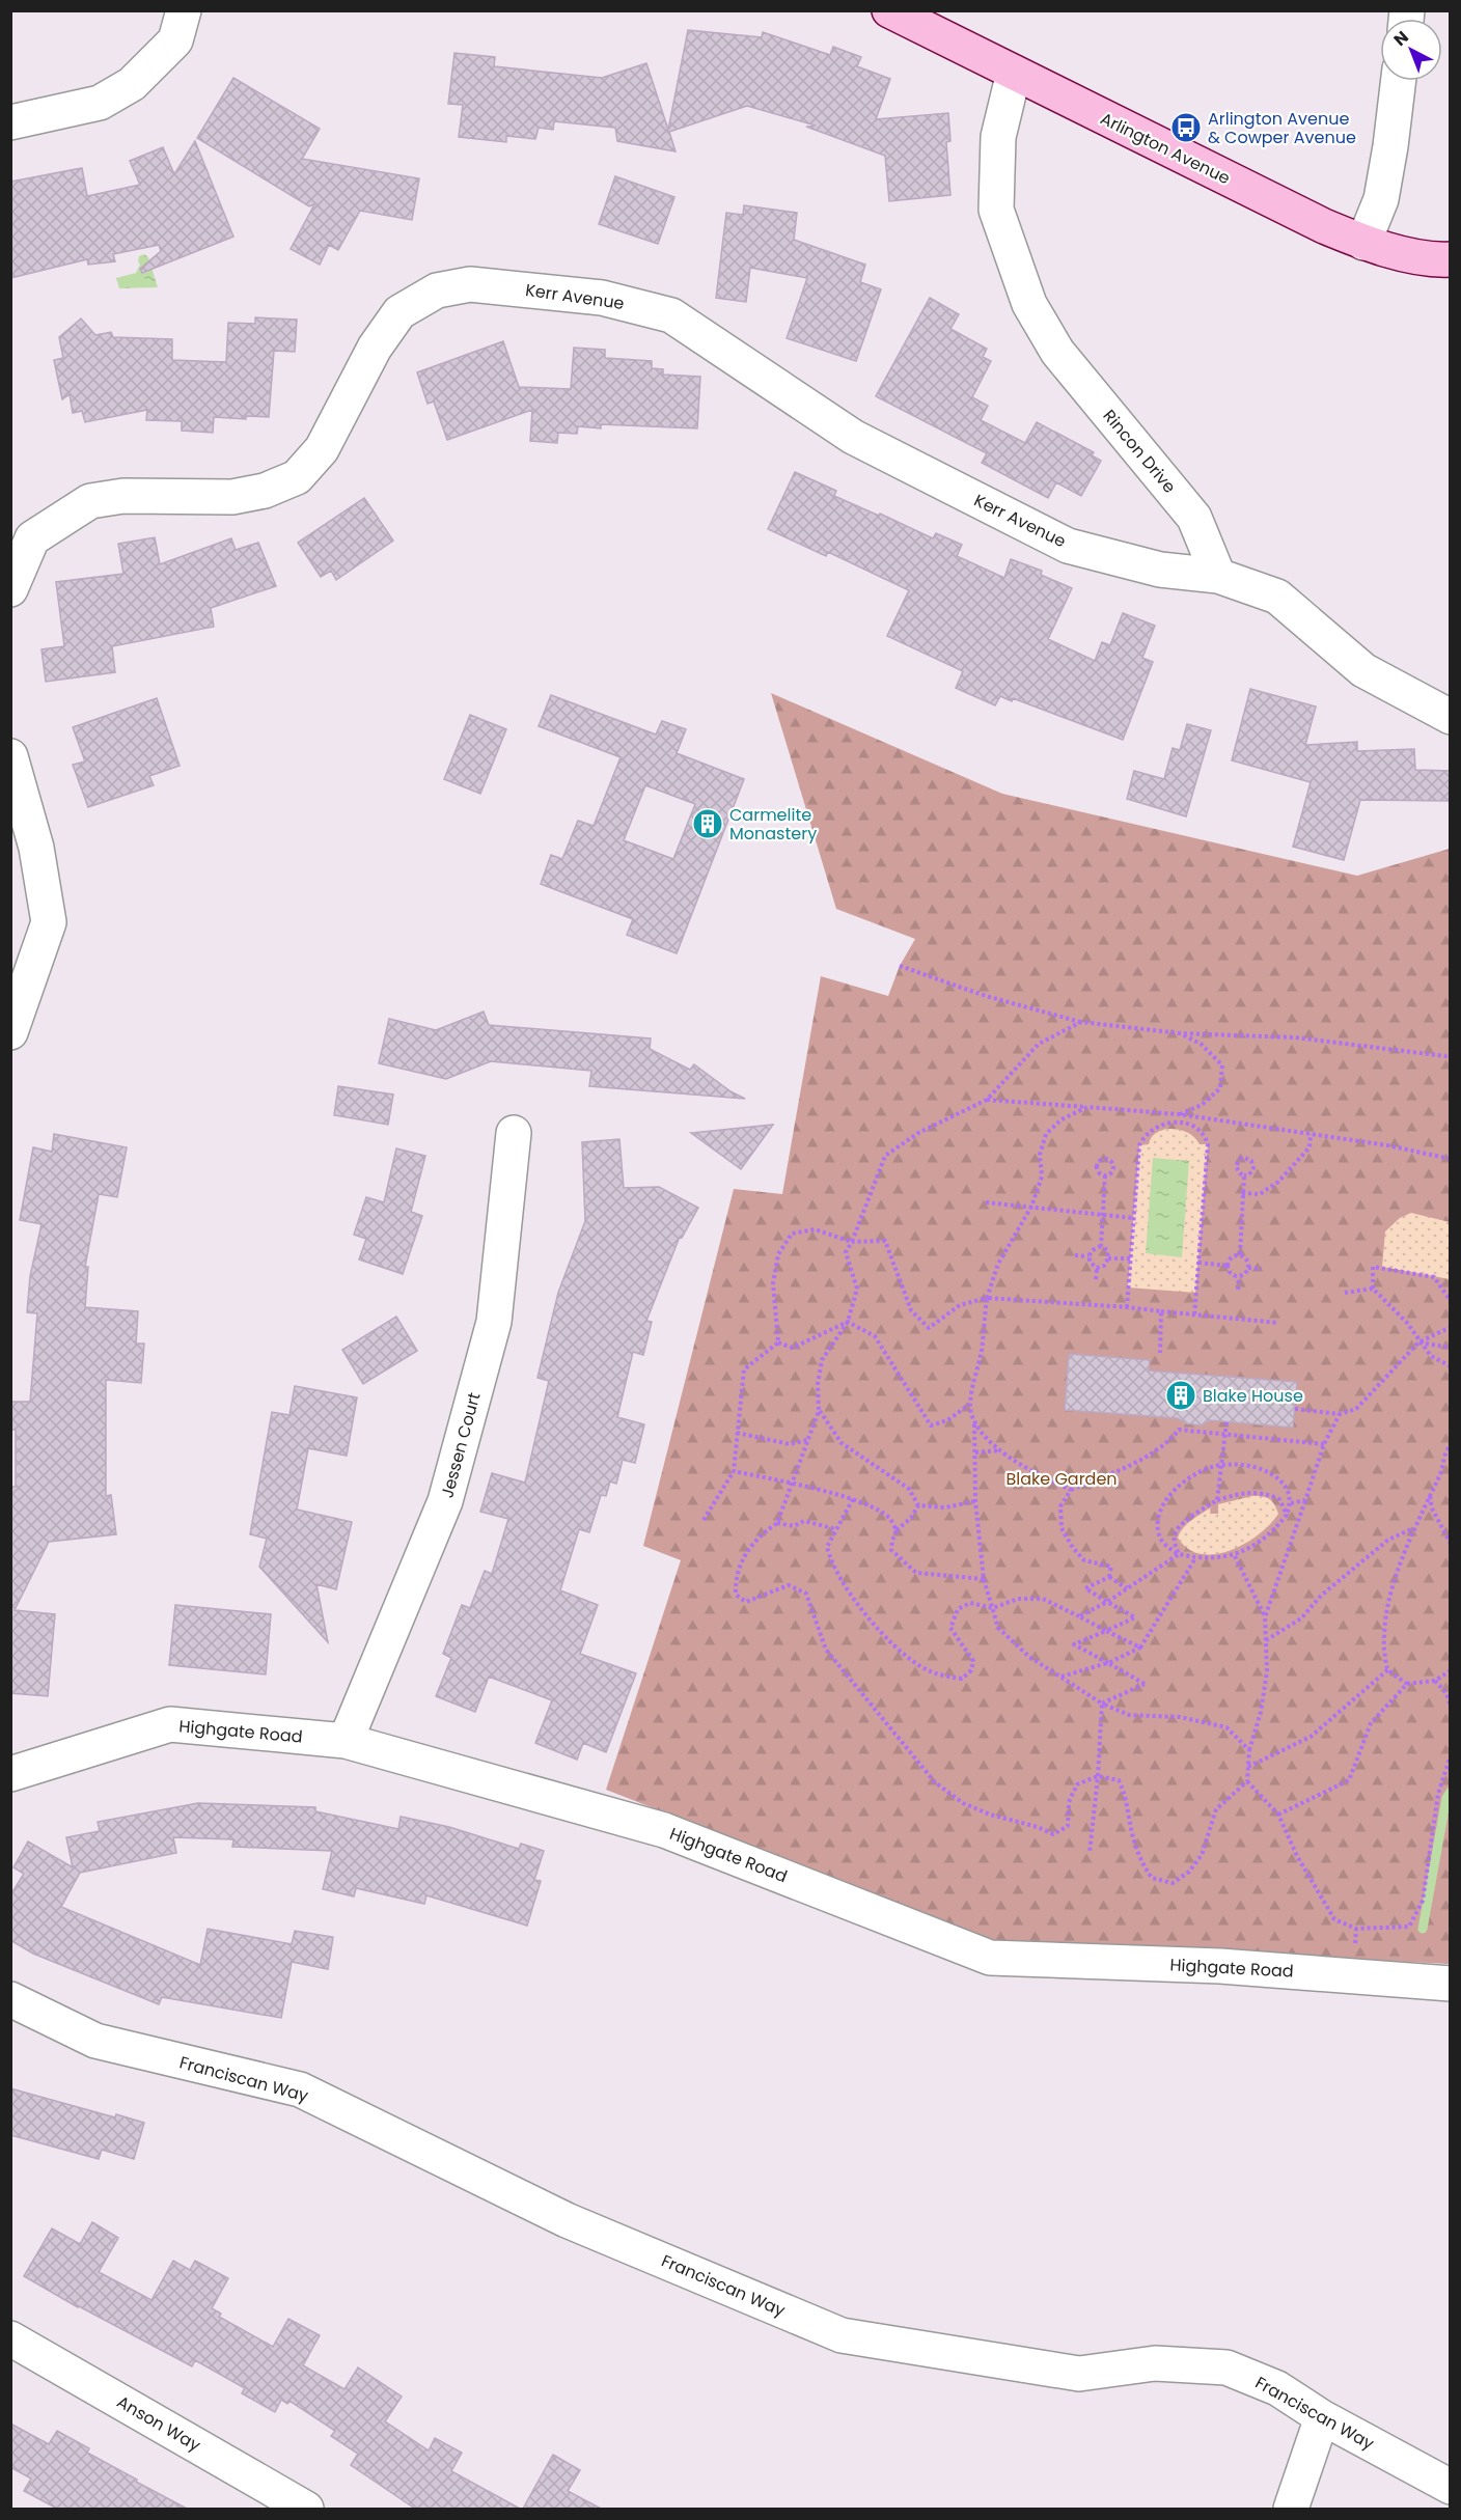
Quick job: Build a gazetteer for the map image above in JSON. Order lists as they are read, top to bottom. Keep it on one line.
{"streets":{"main road":["Arlington Avenue"],"street":["Kerr Avenue","Rincon Drive","Jessen Court","Highgate Road","Franciscan Way","Anson Way"]},"crossings":[["Arlington Avenue","Rincon Drive"],["Kerr Avenue","Rincon Drive"],["Jessen Court","Highgate Road"]],"parks":["Blake Garden"],"places":{"bus stop":["Arlington Avenue & Cowper Avenue"],"building":["Carmelite Monastery","Blake House"]},"north":"top left"}
